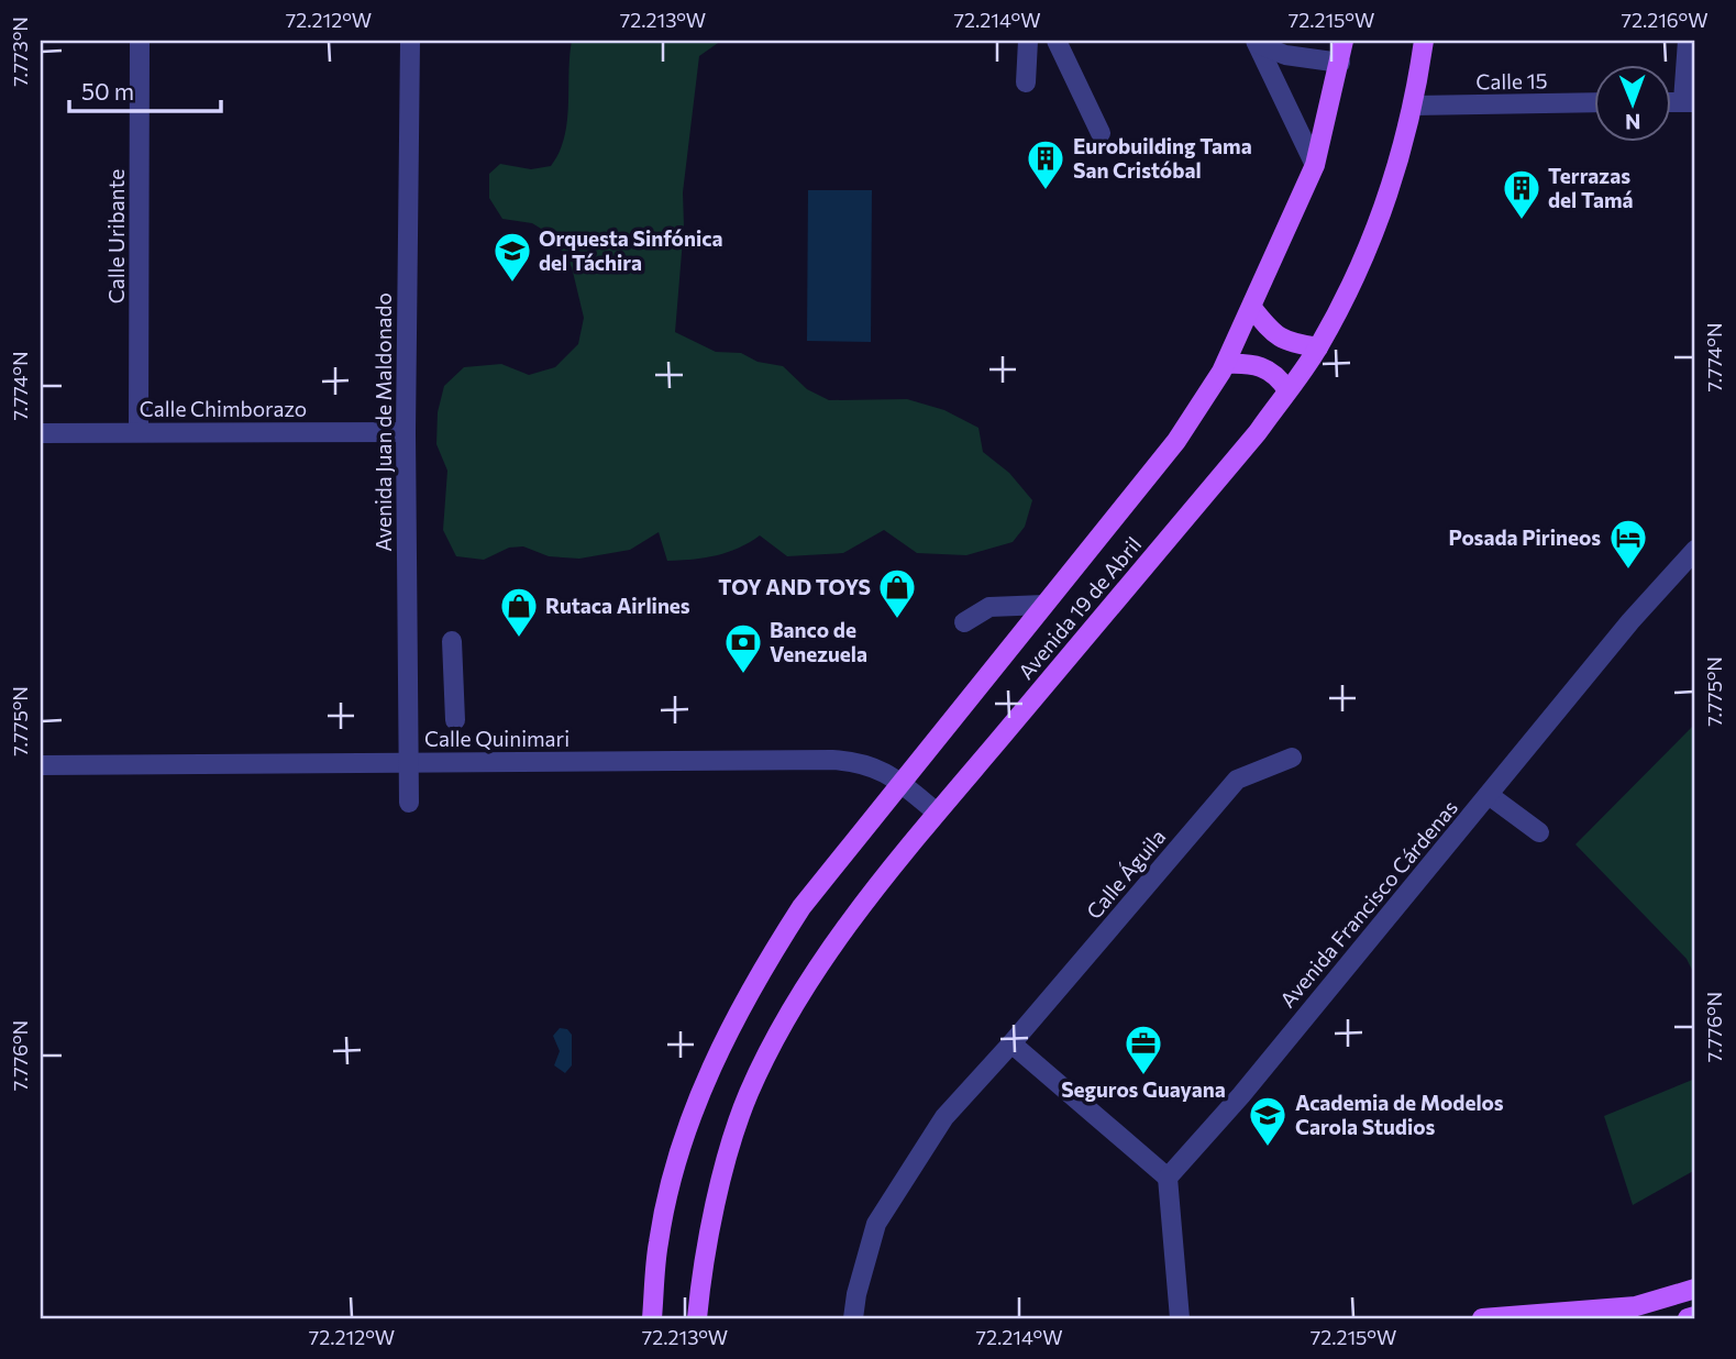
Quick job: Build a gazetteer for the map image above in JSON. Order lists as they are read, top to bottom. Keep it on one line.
{"streets":{"main road":["Avenida 19 de Abril"],"street":["Calle 15","Calle Uribante","Calle Chimborazo","Avenida Juan de Maldonado","Calle Quinimari","Calle Águila","Avenida Francisco Cárdenas"]},"crossings":[["Calle 15","Avenida 19 de Abril"],["Calle Uribante","Calle Chimborazo"],["Calle Chimborazo","Avenida Juan de Maldonado"],["Avenida Juan de Maldonado","Calle Quinimari"],["Avenida 19 de Abril","Calle Quinimari"]],"places":{"building":["Eurobuilding Tama San Cristóbal","Terrazas del Tamá"],"school or university":["Orquesta Sinfónica del Táchira","Academia de Modelos Carola Studios"],"hotel":["Posada Pirineos"],"shop":["TOY AND TOYS","Rutaca Airlines"],"bank":["Banco de Venezuela"],"office":["Seguros Guayana"]},"scale_bar":"50 m","north":"bottom","coordinates":["72.212°W","72.213°W","72.214°W","72.215°W","72.216°W","7.773°N","7.774°N","7.775°N","7.776°N"]}
